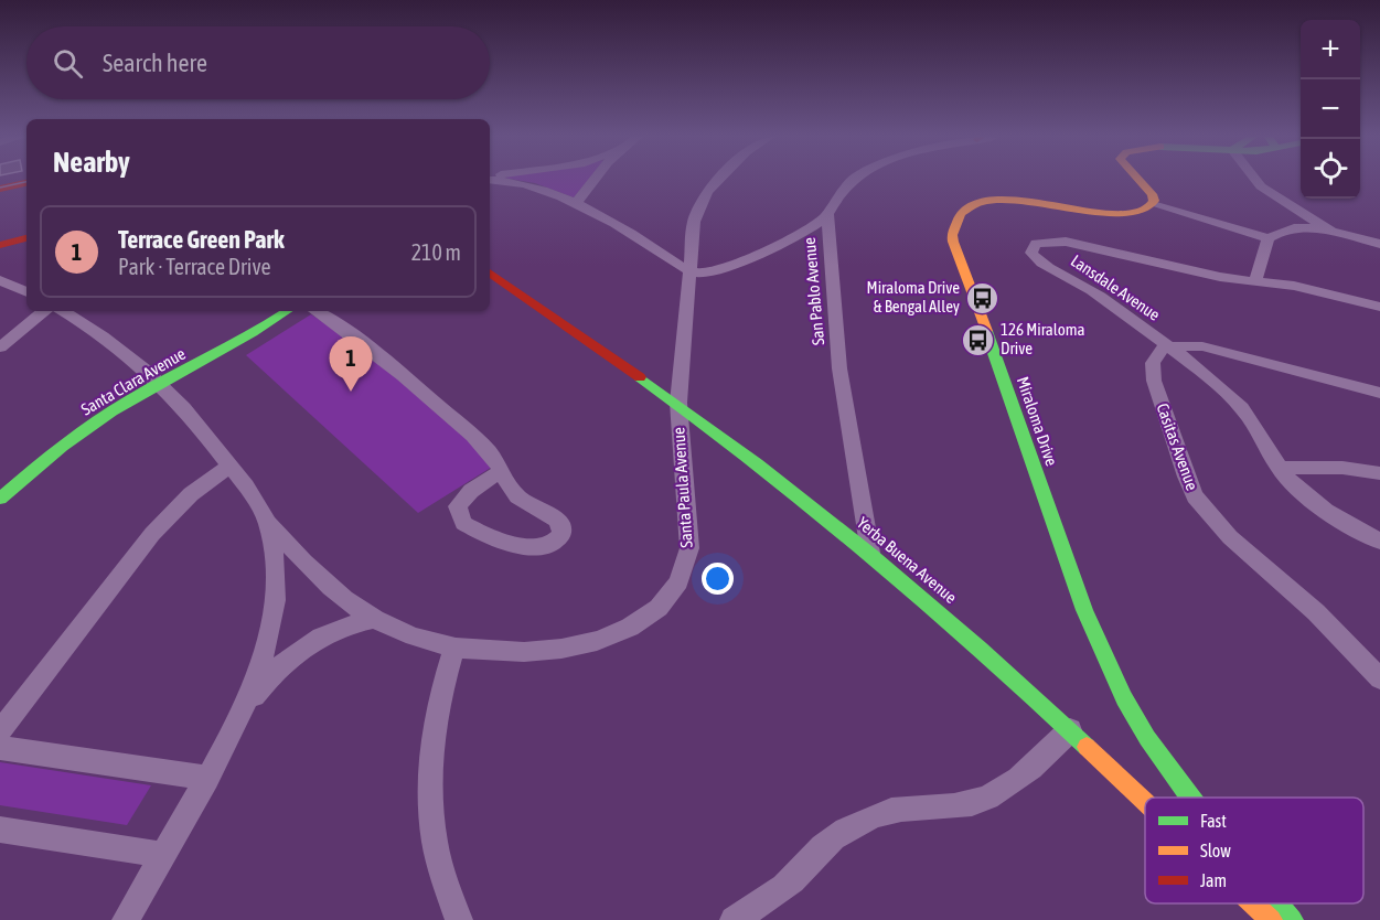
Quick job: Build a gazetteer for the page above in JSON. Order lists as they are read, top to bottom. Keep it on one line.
{"streets":{"street":["Lansdale Avenue","San Pablo Avenue","Santa Clara Avenue","Miraloma Drive","Casitas Avenue","Santa Paula Avenue","Yerba Buena Avenue"]},"crossings":[["Lansdale Avenue","Casitas Avenue"],["San Pablo Avenue","Yerba Buena Avenue"],["Santa Paula Avenue","Yerba Buena Avenue"]],"places":{"bus stop":["Miraloma Drive & Bengal Alley","126 Miraloma Drive"]},"legend":["Fast","Slow","Jam"],"page":{"map_buttons":["+","−"],"search":"Search here","heading":"Nearby","list":[{"mark":"1","name":"Terrace Green Park","note":"Park · Terrace Drive","value":"210 m"}],"pins":"1"}}
